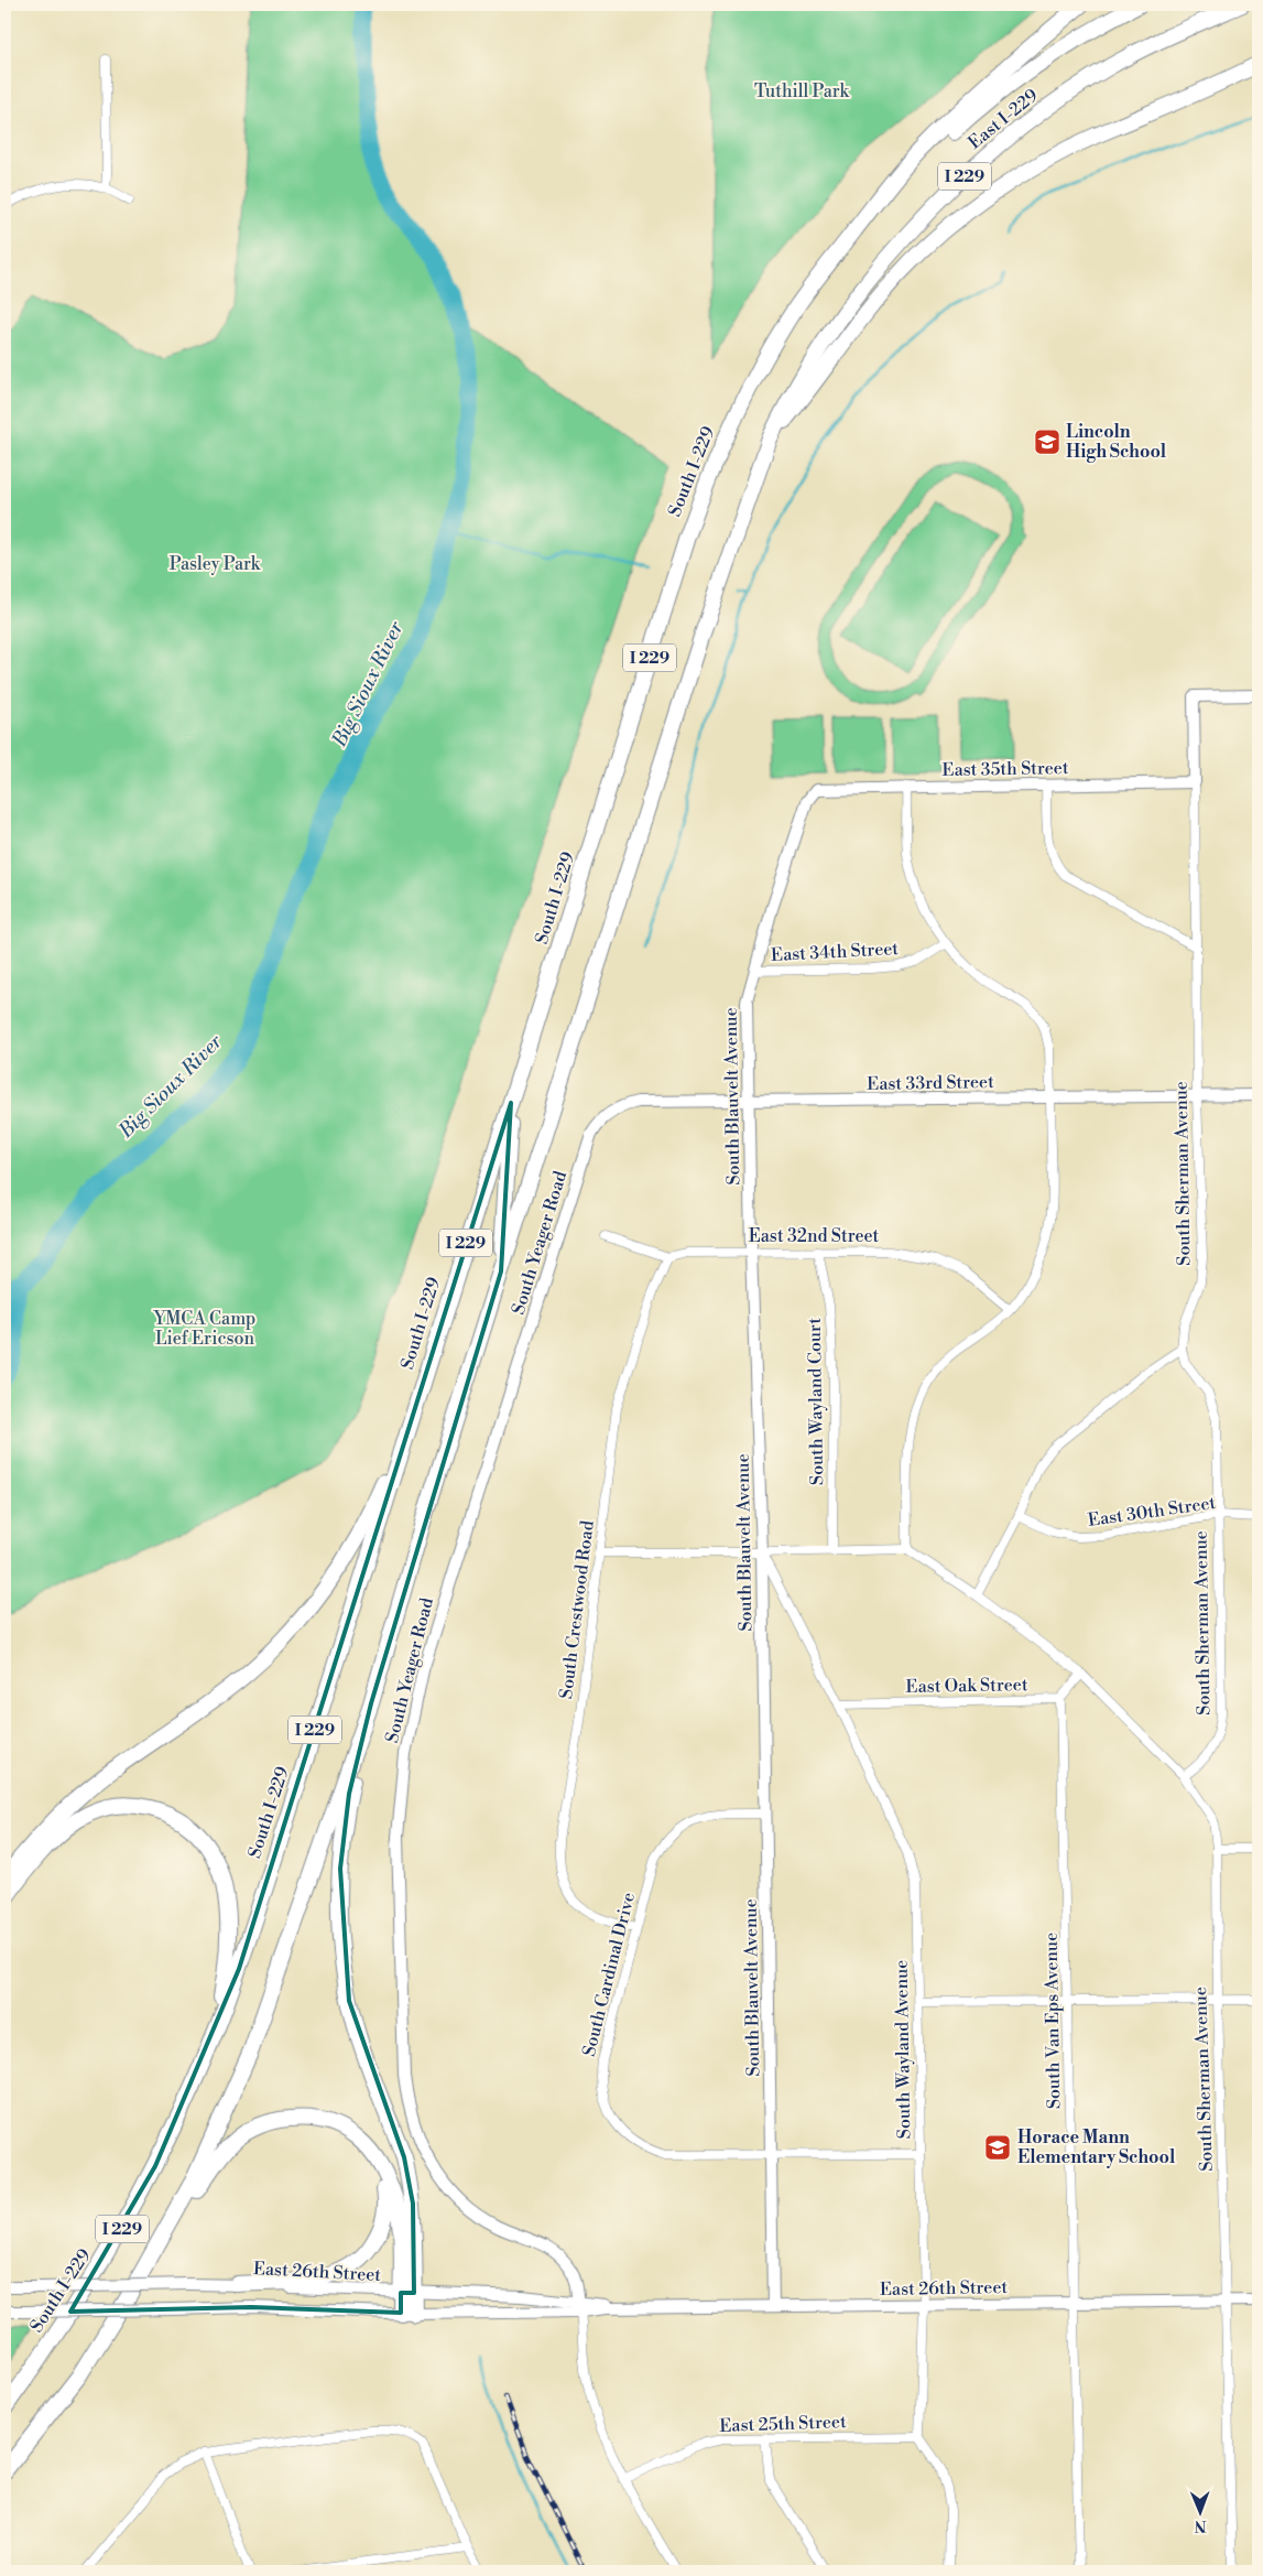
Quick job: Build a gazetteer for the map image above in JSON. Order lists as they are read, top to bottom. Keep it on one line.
{"streets":{"highway":["East I-229","I 229","South I-229"],"street":["East 35th Street","East 34th Street","East 33rd Street","South Blauvelt Avenue","South Sherman Avenue","East 32nd Street","South Yeager Road","South Wayland Court","East 30th Street","South Crestwood Road","East Oak Street","South Cardinal Drive","South Van Eps Avenue","South Wayland Avenue","East 26th Street","East 25th Street"]},"crossings":[["East I-229","I 229"],["East I-229","South I-229"],["East 35th Street","South Blauvelt Avenue"],["East 35th Street","South Sherman Avenue"],["East 34th Street","South Blauvelt Avenue"],["East 33rd Street","South Blauvelt Avenue"],["East 33rd Street","South Sherman Avenue"],["East 33rd Street","South Yeager Road"],["South Blauvelt Avenue","East 32nd Street"],["South Blauvelt Avenue","South Cardinal Drive"],["South Blauvelt Avenue","South Wayland Avenue"],["South Blauvelt Avenue","East 26th Street"],["South Sherman Avenue","East 30th Street"],["South Sherman Avenue","East 26th Street"],["East 32nd Street","South Wayland Court"],["East 32nd Street","South Crestwood Road"],["South Yeager Road","East 26th Street"],["South Crestwood Road","South Cardinal Drive"],["East Oak Street","South Van Eps Avenue"],["East Oak Street","South Wayland Avenue"],["South Cardinal Drive","South Wayland Avenue"],["South Van Eps Avenue","East 26th Street"],["South Wayland Avenue","East 26th Street"],["South Wayland Avenue","East 25th Street"]],"water":["Big Sioux River"],"parks":["Tuthill Park","Pasley Park","YMCA Camp Lief Ericson"],"places":{"school or university":["Lincoln High School","Horace Mann Elementary School"]},"north":"bottom"}
